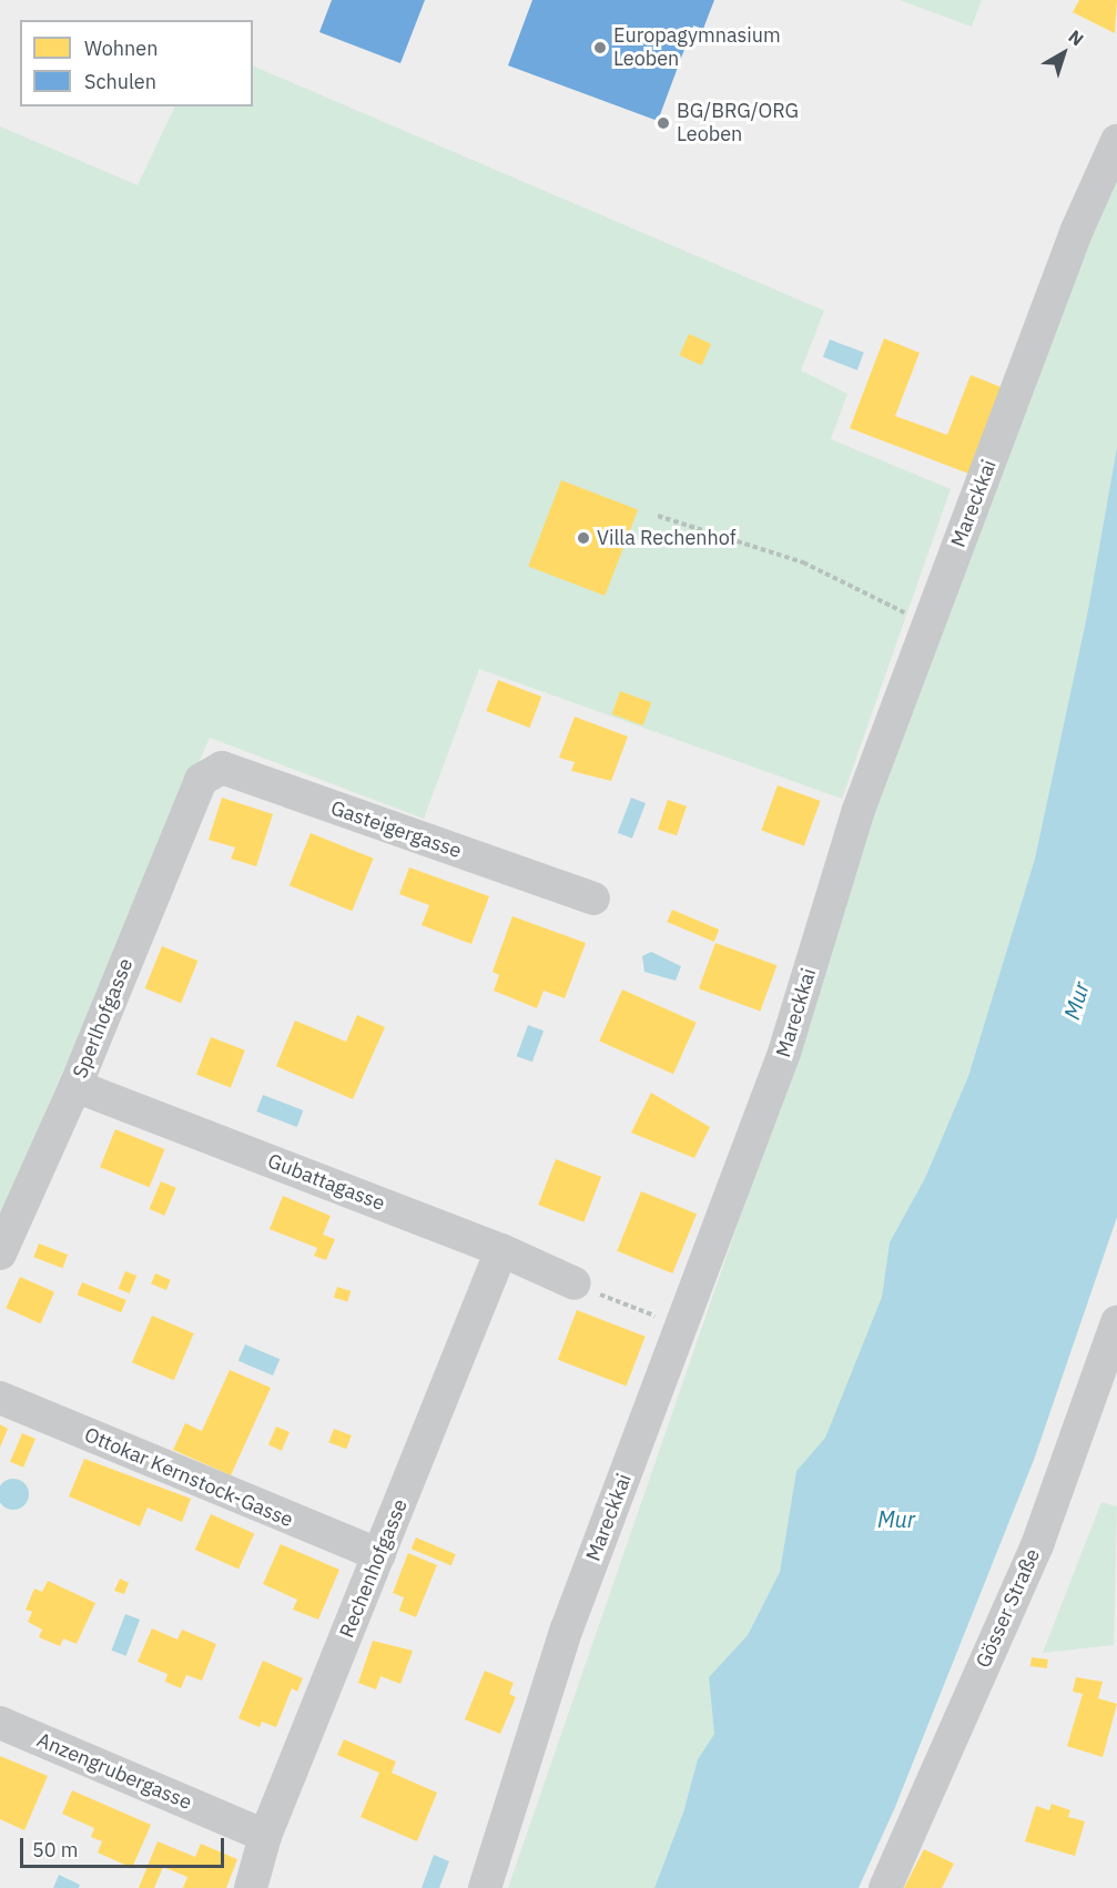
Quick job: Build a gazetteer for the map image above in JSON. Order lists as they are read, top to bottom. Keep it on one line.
{"streets":{"street":["Mareckkai","Gasteigergasse","Sperlhofgasse","Gubattagasse","Ottokar Kernstock-Gasse","Rechenhofgasse","Gösser Straße","Anzengrubergasse"]},"crossings":[["Gasteigergasse","Sperlhofgasse"],["Sperlhofgasse","Gubattagasse"],["Gubattagasse","Rechenhofgasse"],["Ottokar Kernstock-Gasse","Rechenhofgasse"],["Rechenhofgasse","Anzengrubergasse"]],"water":["Mur"],"places":["Europagymnasium Leoben","BG/BRG/ORG Leoben","Villa Rechenhof"],"legend":["Wohnen","Schulen"],"scale_bar":"50 m","north":"top right"}
